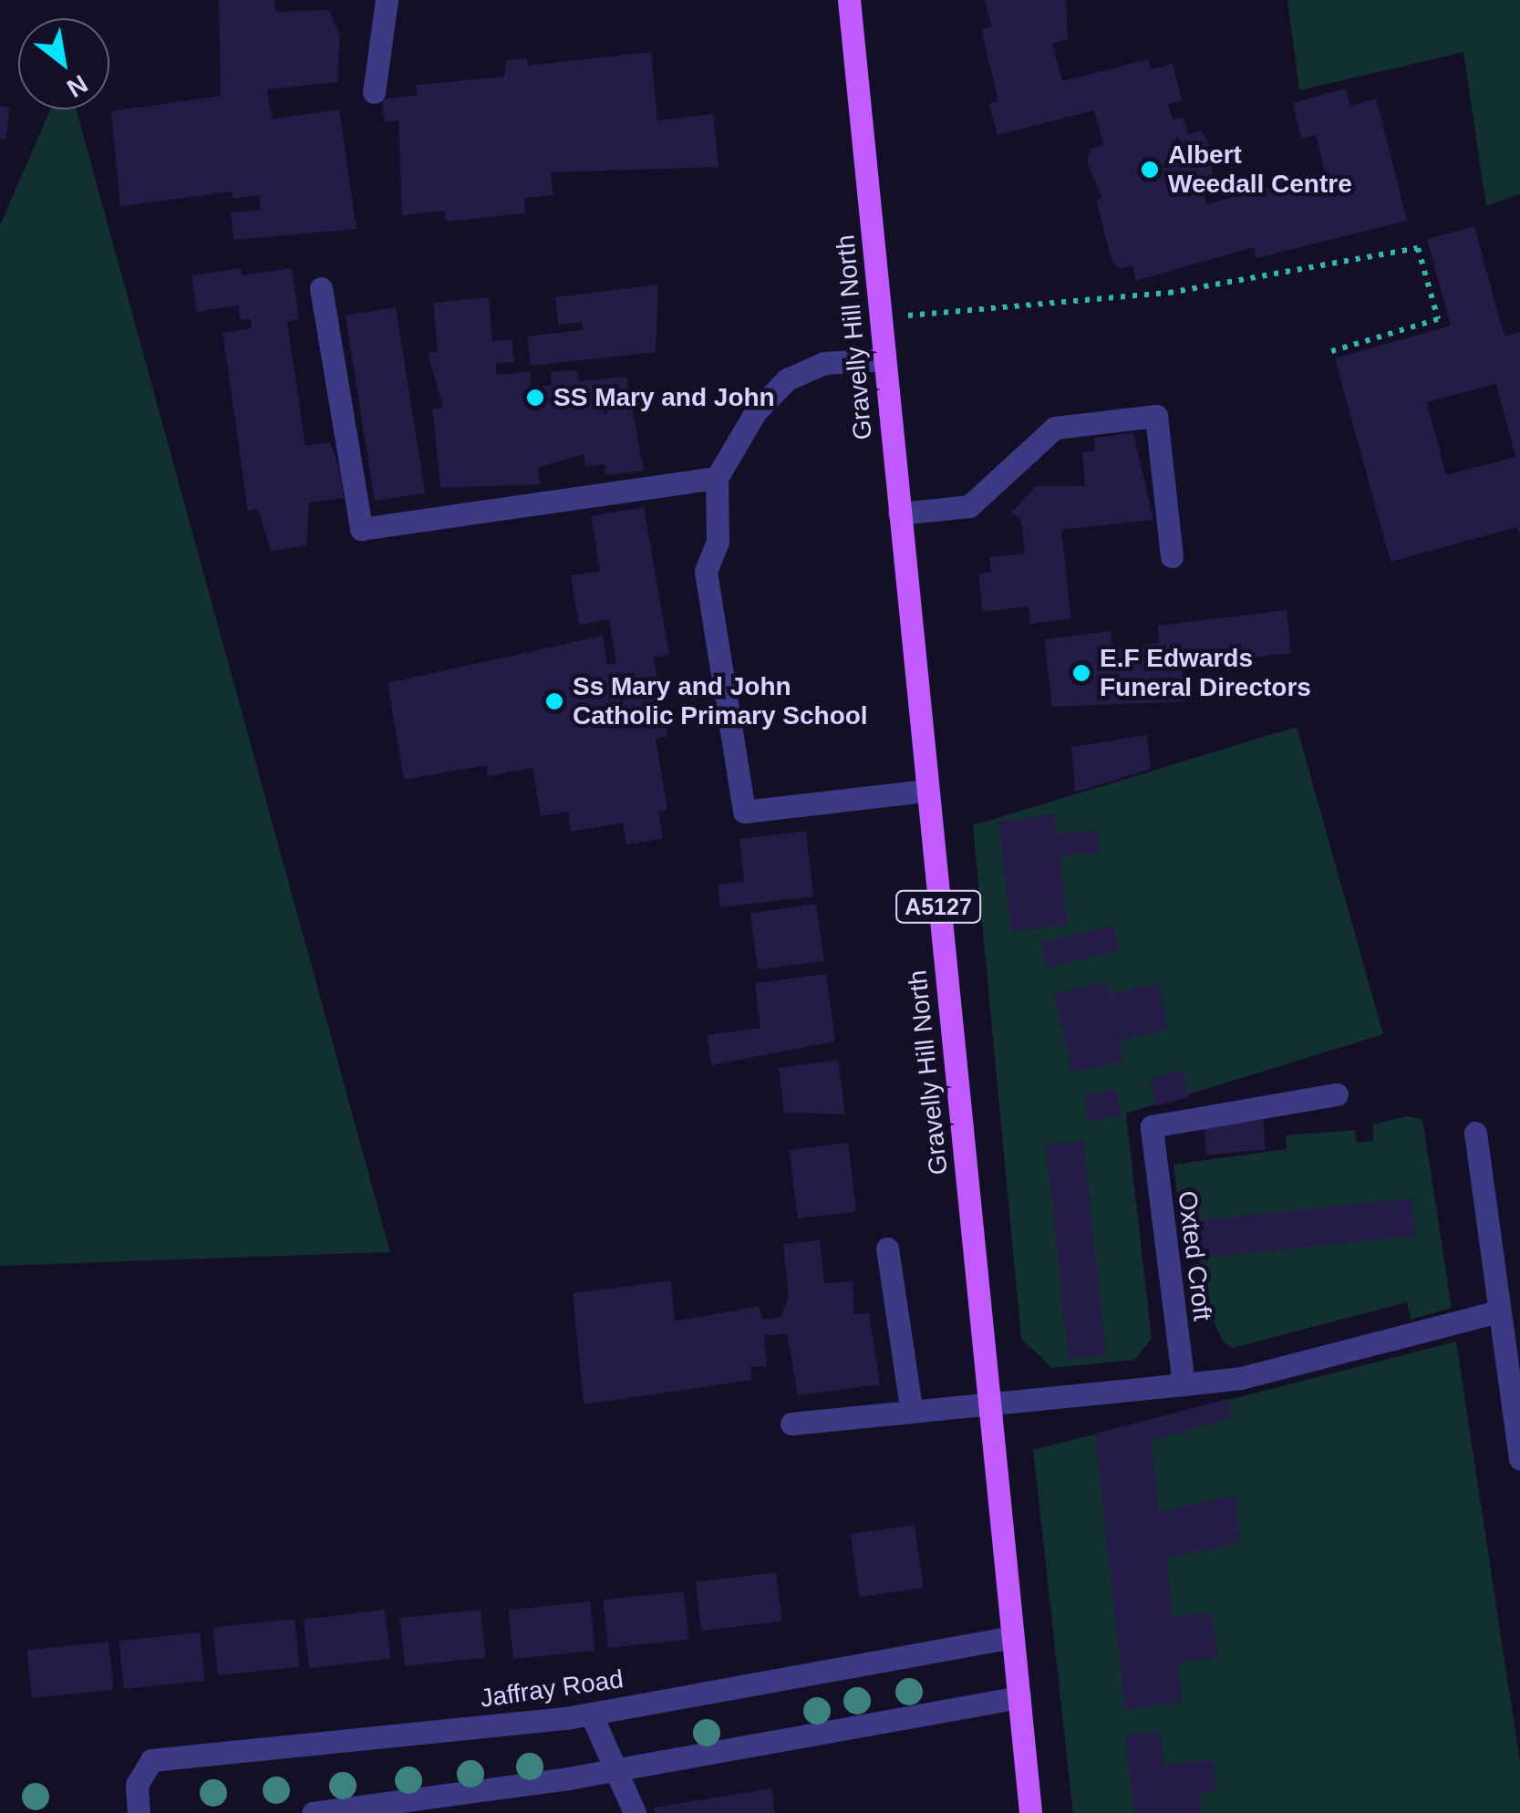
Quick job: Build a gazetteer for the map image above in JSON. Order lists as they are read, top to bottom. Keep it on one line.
{"streets":{"main road":["Gravelly Hill North","A5127"],"street":["Oxted Croft","Jaffray Road"]},"crossings":[["Gravelly Hill North","Jaffray Road"]],"places":["Albert Weedall Centre","SS Mary and John","E.F Edwards Funeral Directors","Ss Mary and John Catholic Primary School"],"north":"bottom right"}
